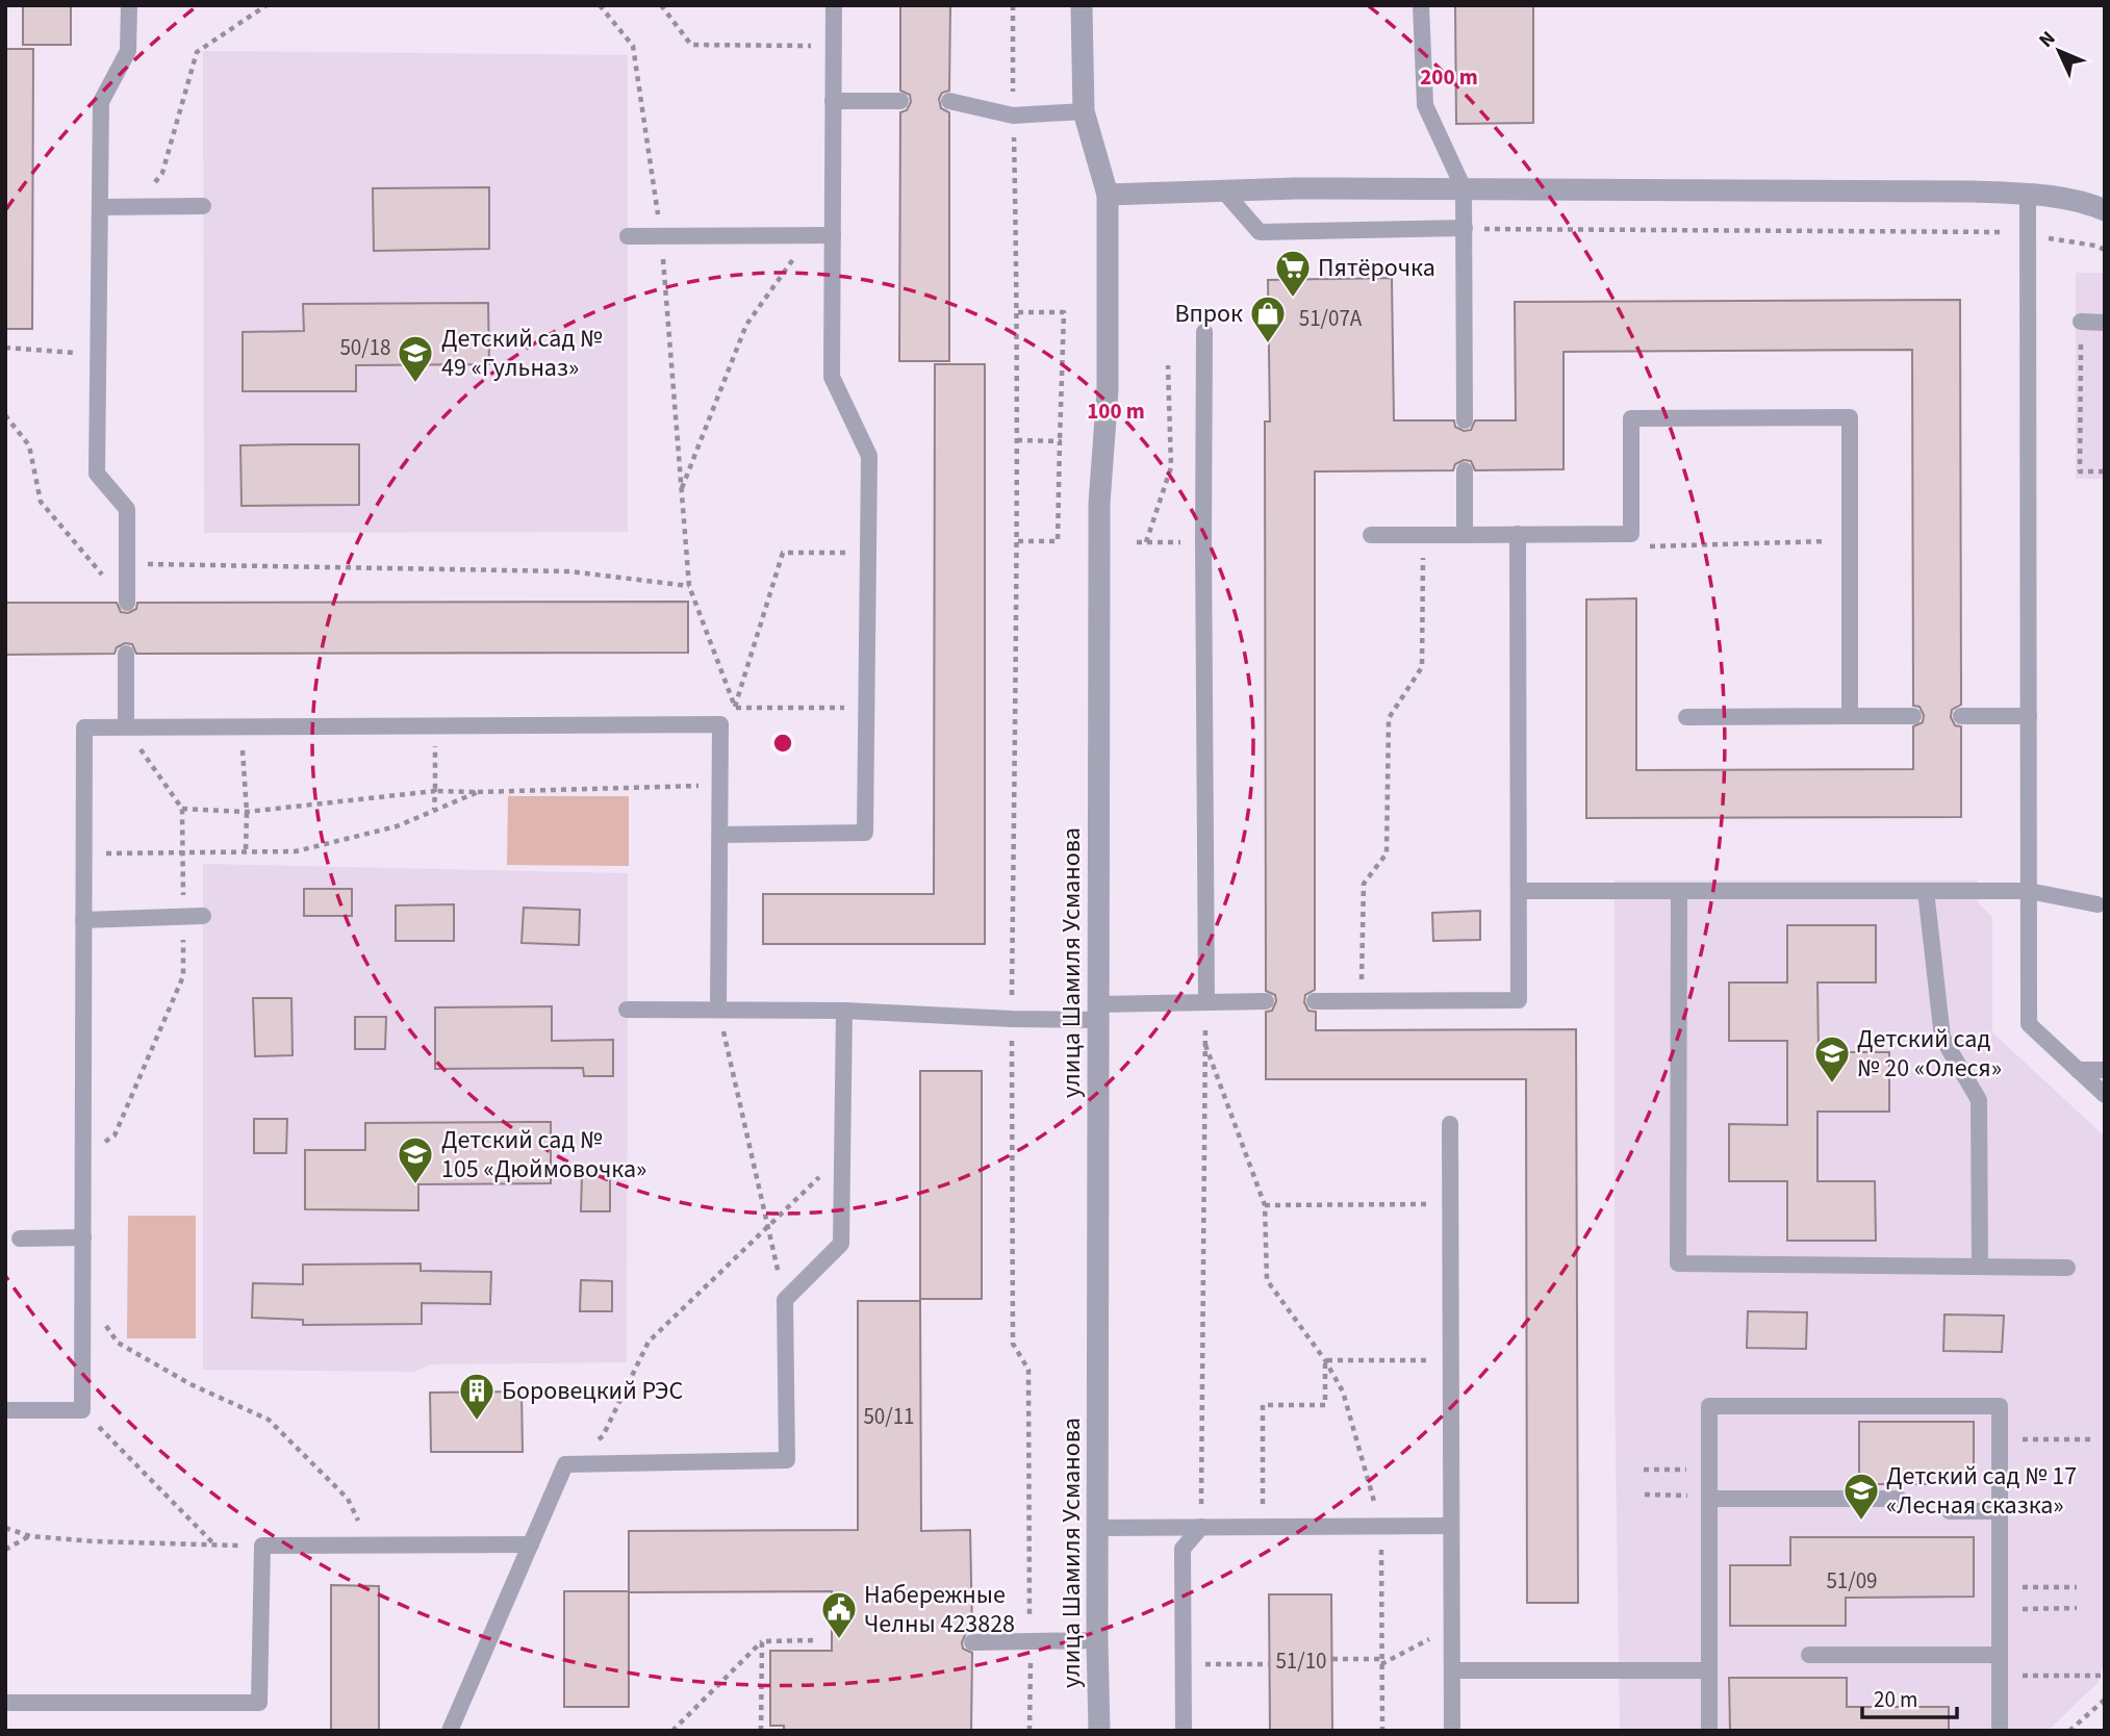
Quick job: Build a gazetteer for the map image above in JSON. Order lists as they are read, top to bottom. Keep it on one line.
{"streets":{"street":["улица Шамиля Усманова"]},"places":{"supermarket":["Пятёрочка"],"shop":["Впрок"],"school or university":["Детский сад № 49 «Гульназ»","Детский сад № 20 «Олеся»","Детский сад № 105 «Дюймовочка»","Детский сад № 17 «Лесная сказка»"],"building":["Боровецкий РЭС"],"public building":["Набережные Челны 423828"]},"house_numbers":["51/07А","50/18","50/11","51/09","51/10"],"scale_bar":"20 m","north":"top left","rings":["200 m","100 m"]}
